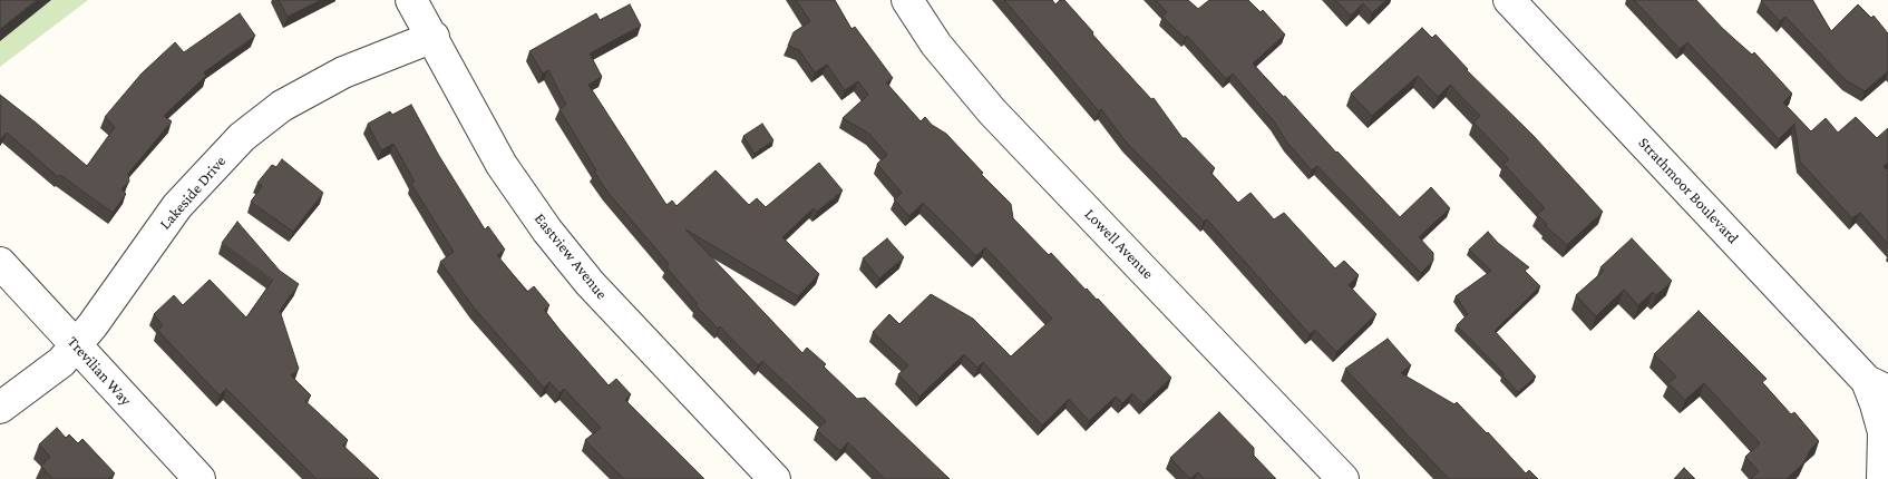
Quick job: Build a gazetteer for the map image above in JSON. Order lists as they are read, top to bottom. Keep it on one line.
{"streets":{"street":["Strathmoor Boulevard","Lakeside Drive","Lowell Avenue","Eastview Avenue","Trevilian Way"]},"crossings":[["Lakeside Drive","Eastview Avenue"],["Lakeside Drive","Trevilian Way"]]}
